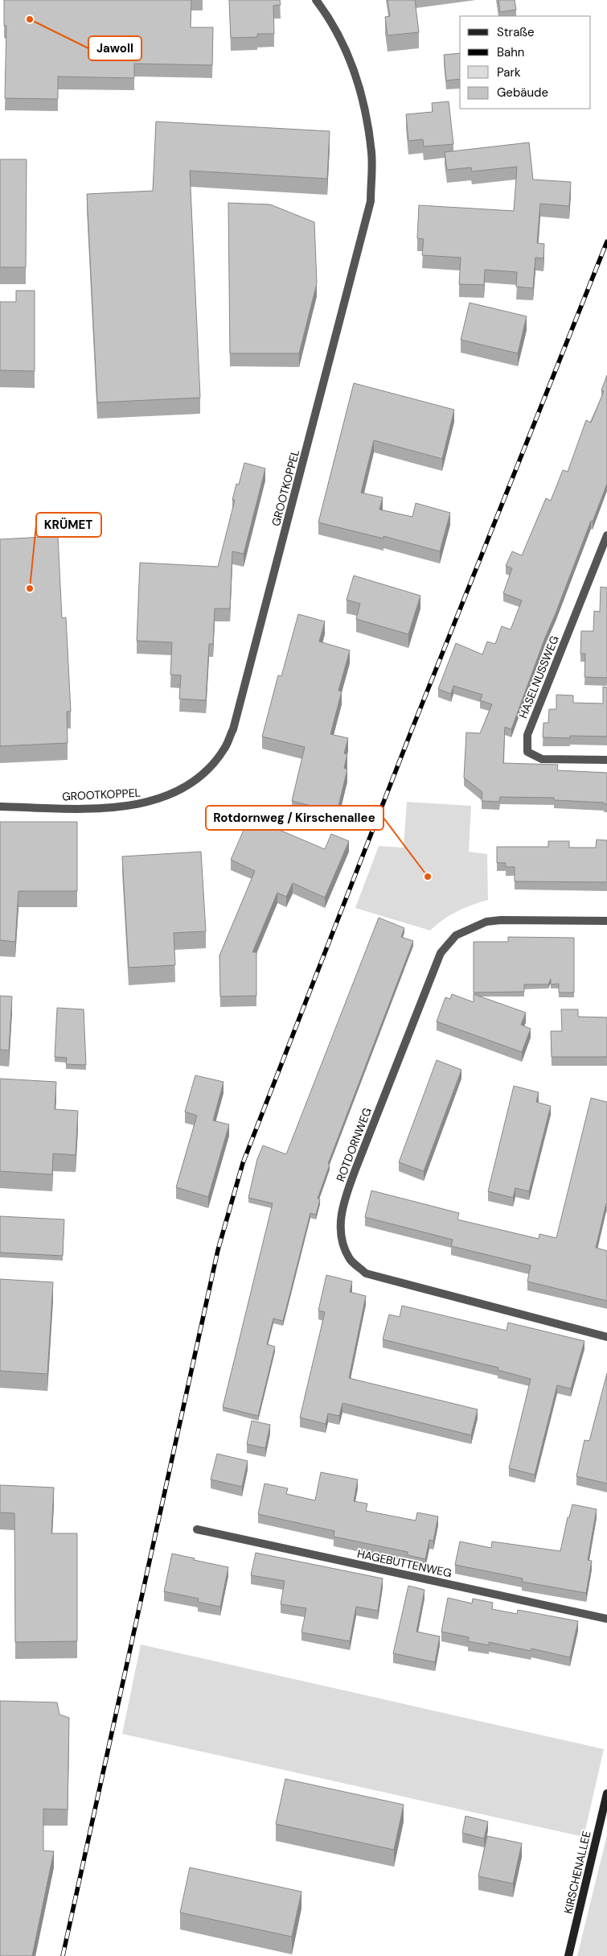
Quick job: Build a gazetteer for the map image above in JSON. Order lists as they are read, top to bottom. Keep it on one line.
{"streets":{"street":["GROOTKOPPEL","HASELNUSSWEG","ROTDORNWEG","HAGEBUTTENWEG","KIRSCHENALLEE"]},"places":["Jawoll","KRÜMET","Rotdornweg / Kirschenallee"],"legend":["Straße","Bahn","Park","Gebäude"]}
